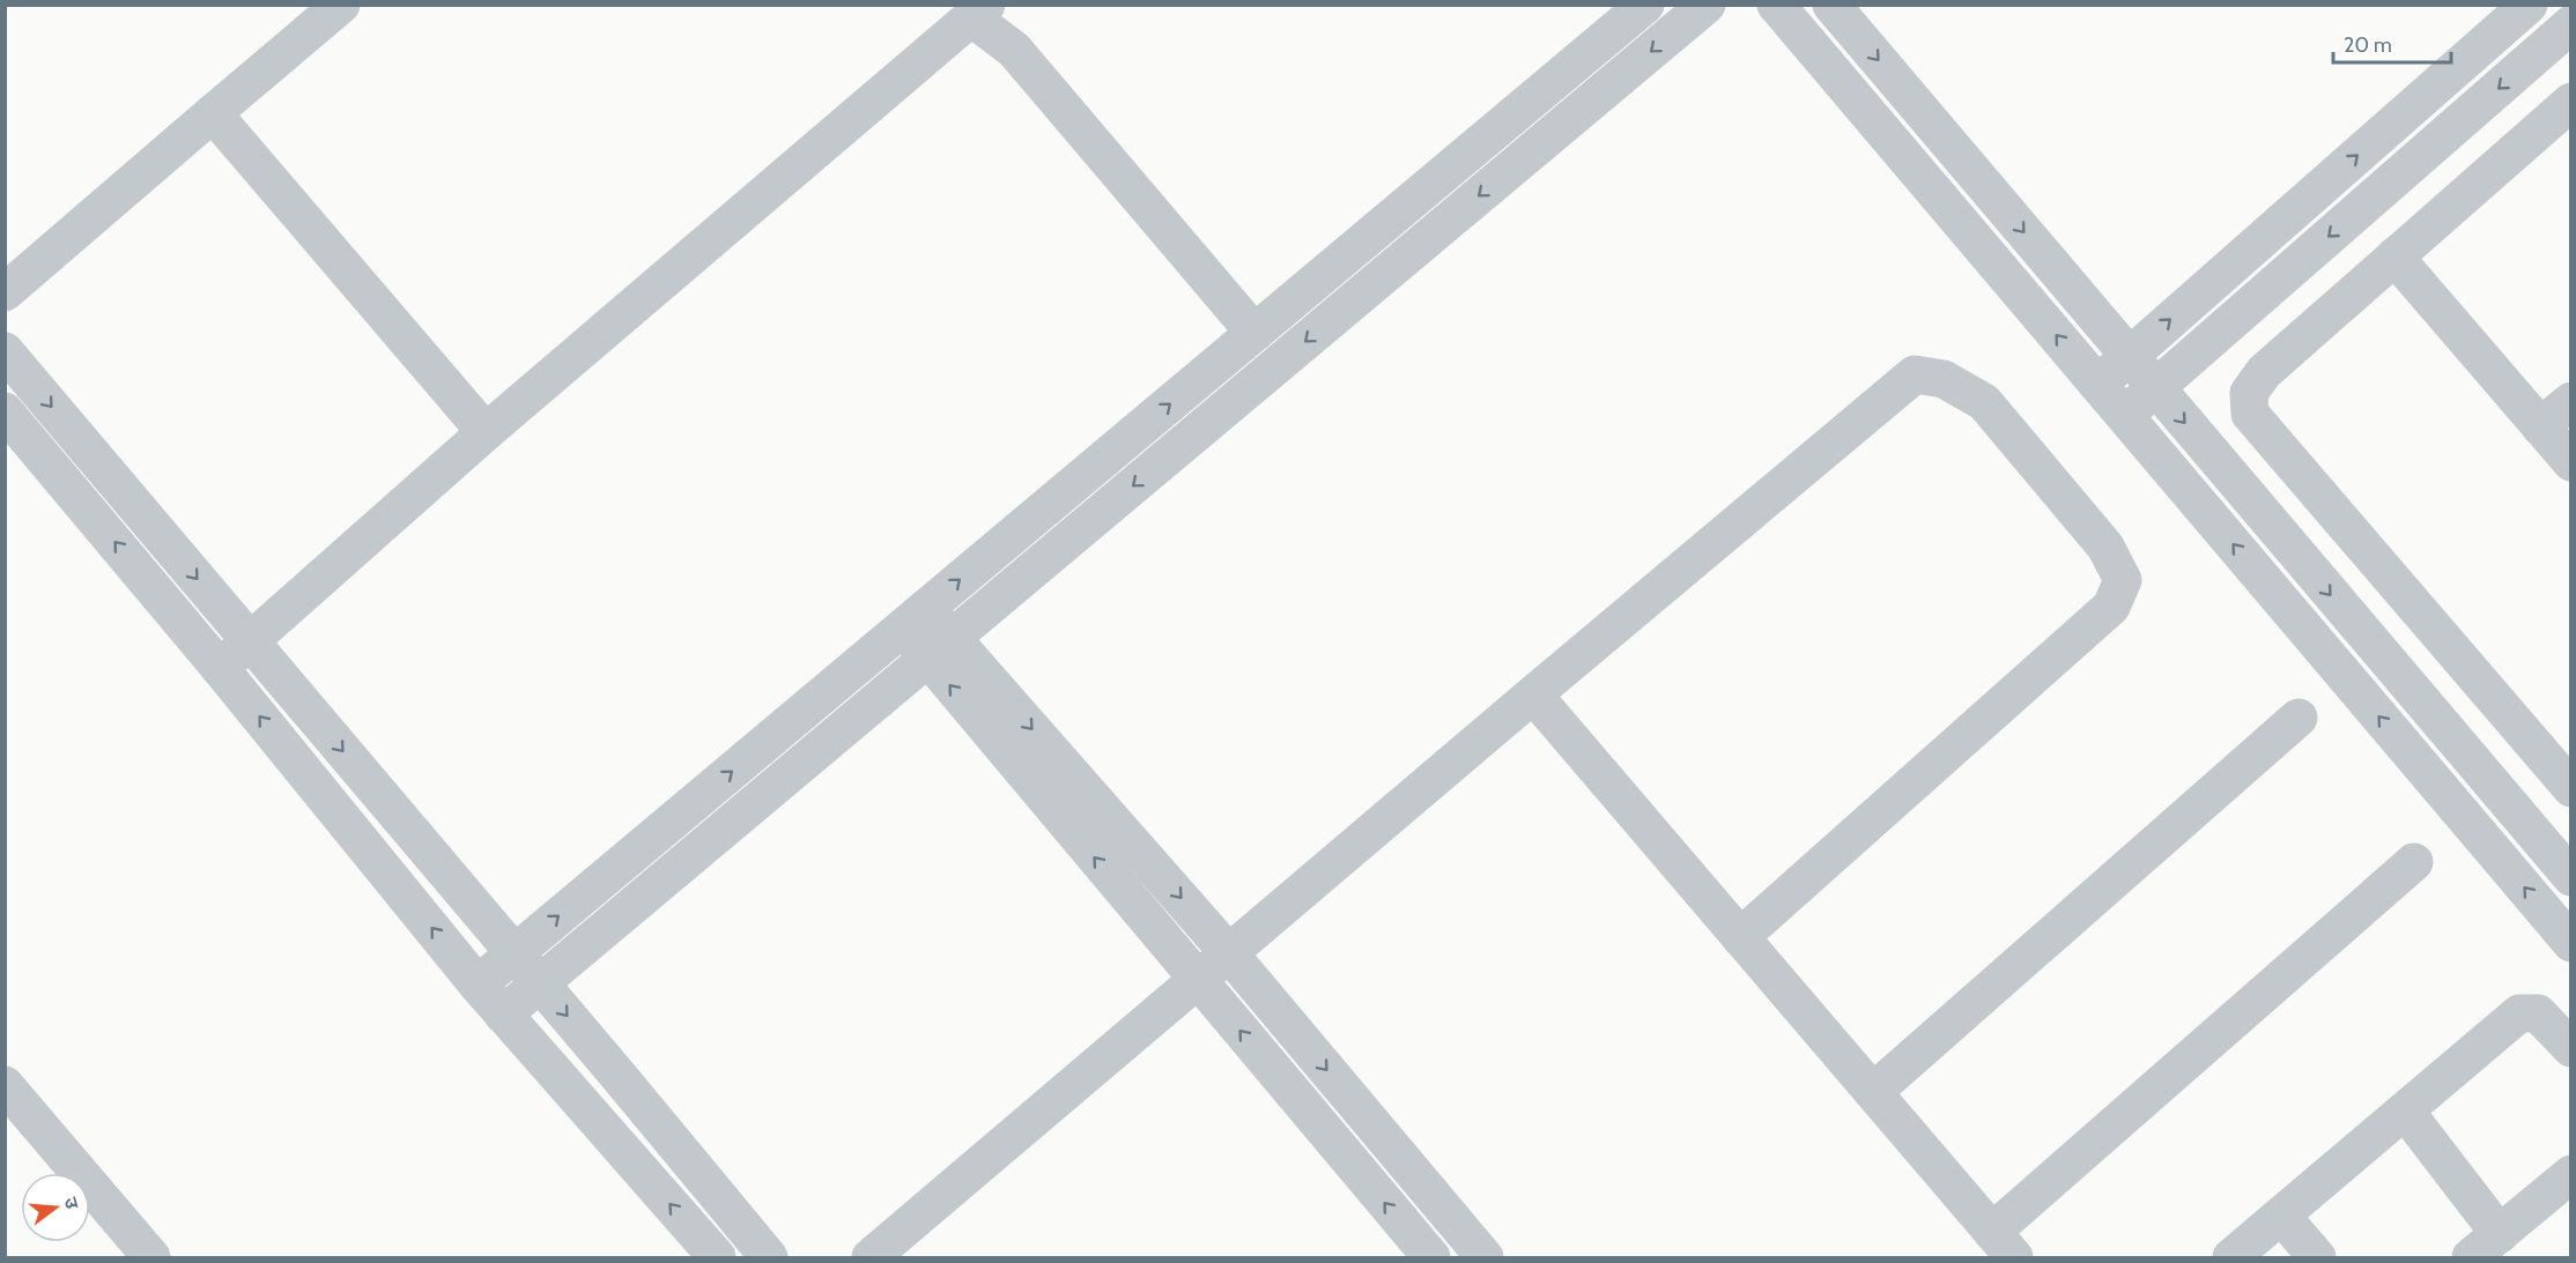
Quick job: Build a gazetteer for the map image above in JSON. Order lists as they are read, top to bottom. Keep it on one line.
{"scale_bar":"20 m","north":"right"}
